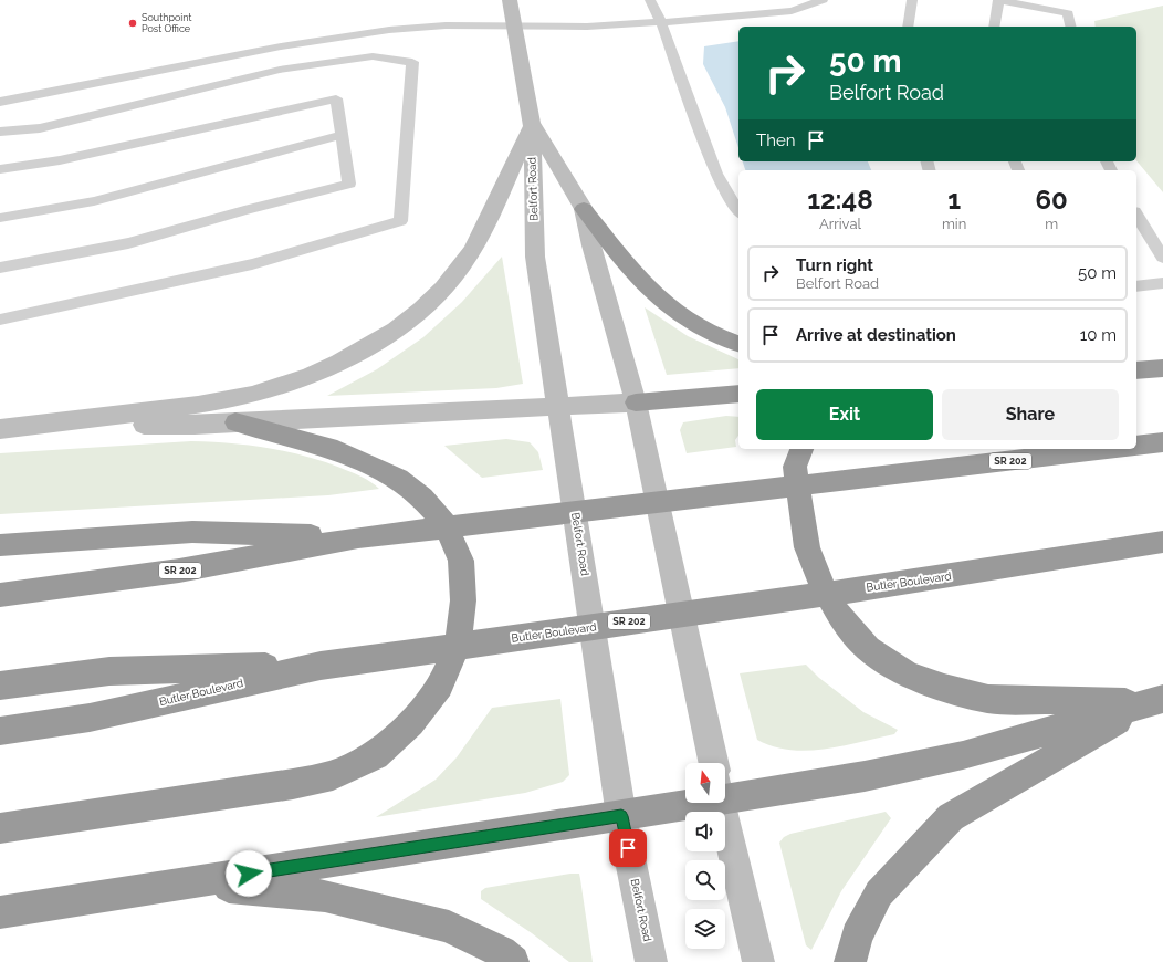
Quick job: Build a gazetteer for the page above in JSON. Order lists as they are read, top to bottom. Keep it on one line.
{"streets":{"highway":["SR 202","Butler Boulevard"],"main road":["Belfort Road"]},"places":["Southpoint Post Office"],"north":"top","page":{"turn":["50 m","Belfort Road"],"then":"Then","eta":["12:48","Arrival","1","min","60","m"],"list":[{"name":"Turn right","note":"Belfort Road","value":"50 m"},{"name":"Arrive at destination","value":"10 m"}],"buttons":["Exit","Share"]}}
